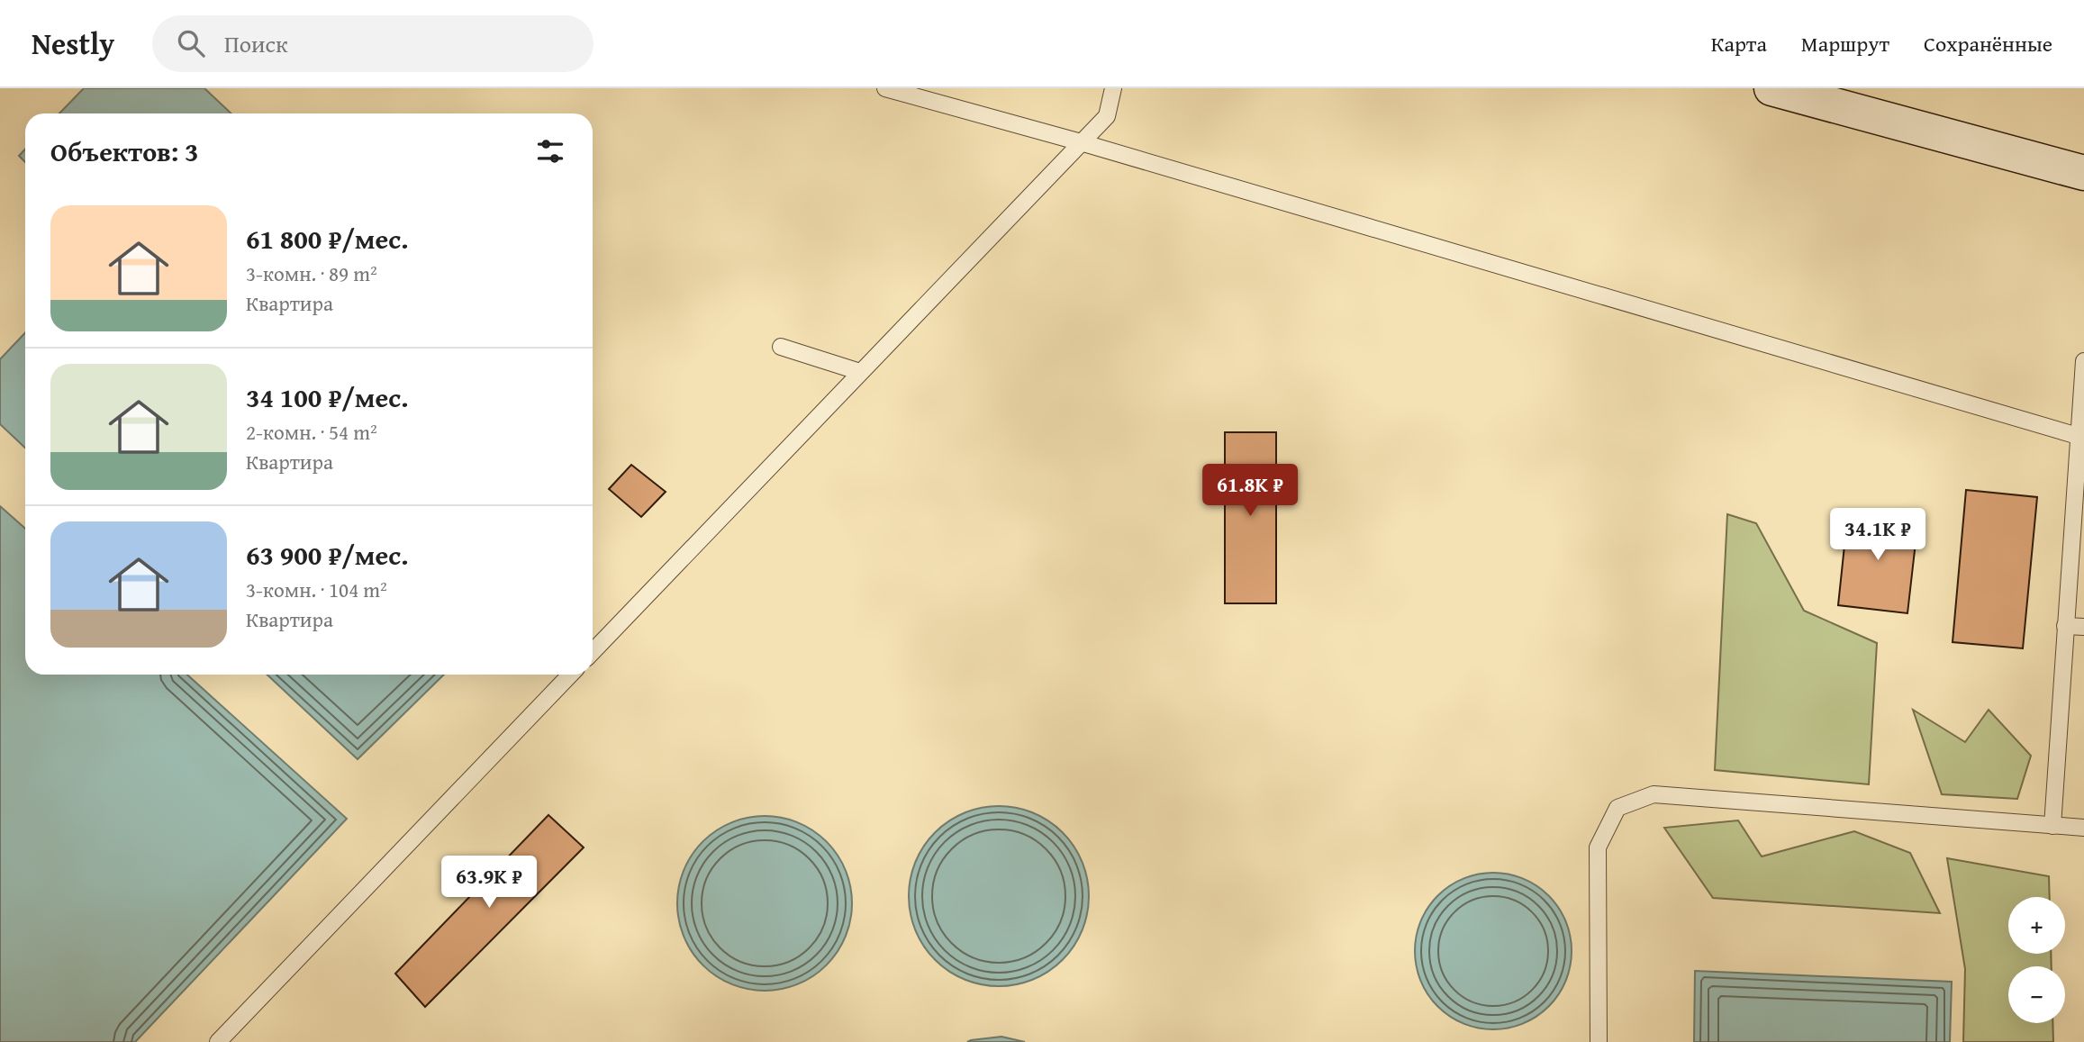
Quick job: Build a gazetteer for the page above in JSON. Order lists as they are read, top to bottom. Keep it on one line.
{"page":{"header":"Nestly","search":"Поиск","nav":["Карта","Маршрут","Сохранённые"],"heading":"Объектов: 3","list":[{"name":"61 800 ₽/мес.","note":"3-комн. · 89 m² · Квартира"},{"name":"34 100 ₽/мес.","note":"2-комн. · 54 m² · Квартира"},{"name":"63 900 ₽/мес.","note":"3-комн. · 104 m² · Квартира"}],"price":["61.8K ₽","34.1K ₽","63.9K ₽"],"map_buttons":["+","−"]}}
